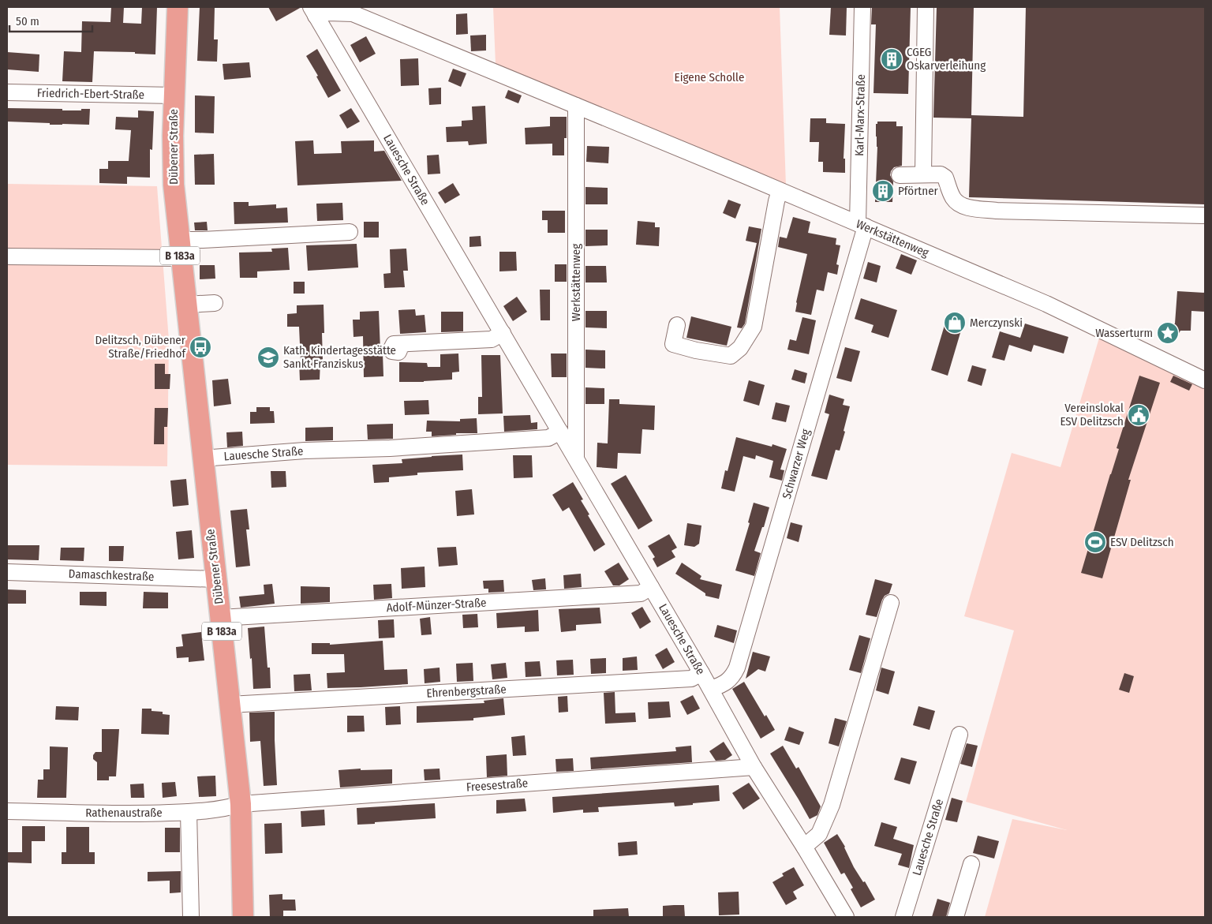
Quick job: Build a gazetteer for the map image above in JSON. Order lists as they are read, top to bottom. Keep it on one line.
{"streets":{"main road":["Dübener Straße","B 183a"],"street":["Friedrich-Ebert-Straße","Karl-Marx-Straße","Lauesche Straße","Werkstättenweg","Schwarzer Weg","Damaschkestraße","Adolf-Münzer-Straße","Ehrenbergstraße","Freesestraße","Rathenaustraße"]},"crossings":[["Friedrich-Ebert-Straße","Dübener Straße"],["Karl-Marx-Straße","Werkstättenweg"],["Karl-Marx-Straße","Schwarzer Weg"],["Dübener Straße","Lauesche Straße"],["Dübener Straße","Damaschkestraße"],["Dübener Straße","Adolf-Münzer-Straße"],["Dübener Straße","Ehrenbergstraße"],["Dübener Straße","Freesestraße"],["Dübener Straße","Rathenaustraße"],["Lauesche Straße","Werkstättenweg"],["Lauesche Straße","Schwarzer Weg"],["Lauesche Straße","Adolf-Münzer-Straße"],["Lauesche Straße","Ehrenbergstraße"],["Lauesche Straße","Freesestraße"],["Werkstättenweg","Schwarzer Weg"],["Freesestraße","Rathenaustraße"]],"parks":["Eigene Scholle"],"places":{"building":["CGEG Oskarverleihung","Pförtner"],"shop":["Merczynski"],"place":["Wasserturm"],"bus stop":["Delitzsch, Dübener Straße/Friedhof"],"school or university":["Kath. Kindertagesstätte Sankt Franziskus"],"public building":["Vereinslokal ESV Delitzsch"],"sports":["ESV Delitzsch"]},"scale_bar":"50 m"}
